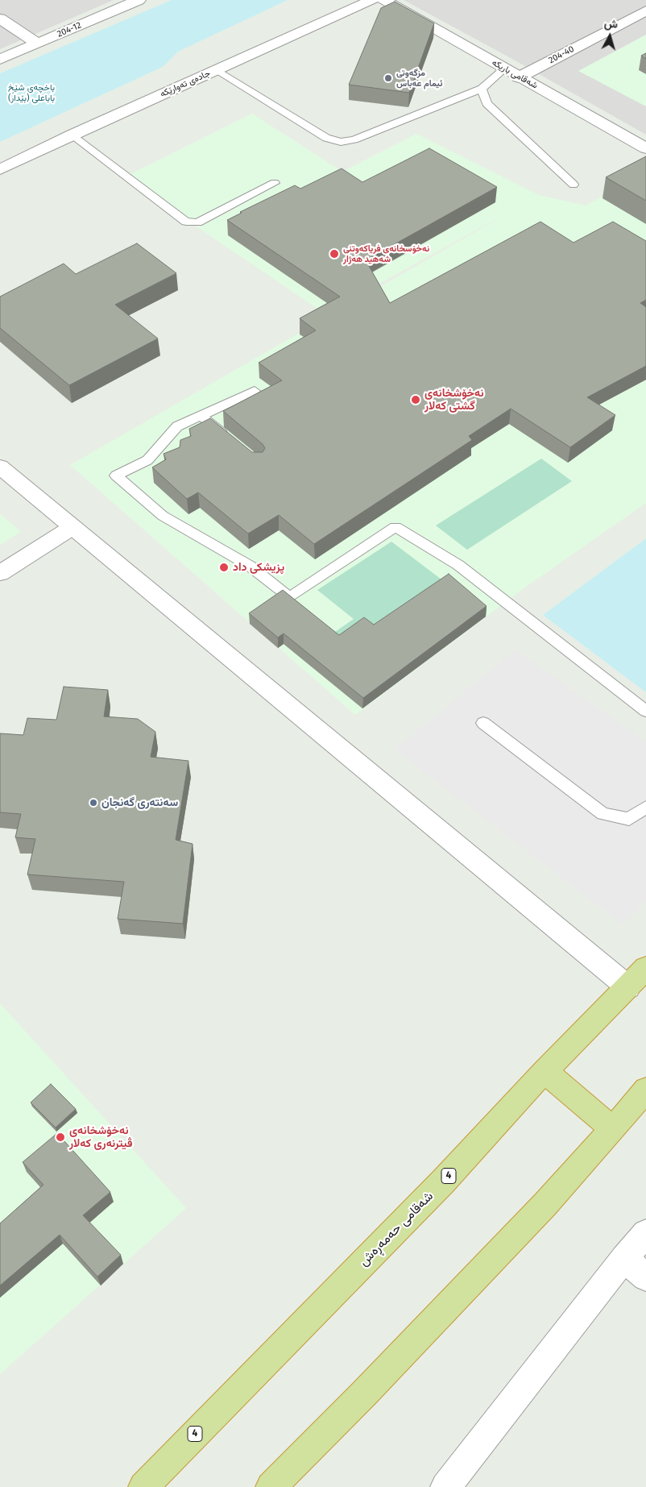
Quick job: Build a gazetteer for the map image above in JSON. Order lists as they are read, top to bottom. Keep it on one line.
{"streets":{"highway":["4","شەقامی حەمەڕەش"],"street":["204-12","204-40","شەقامی باریکە","جادەی تەوارێکە"]},"crossings":[["204-40","شەقامی باریکە"]],"parks":["باخچەی شێخ باباعلی (بێدار)"],"places":["مزگەوتی ئیمام عەباس","نەخۆسخانەی فریاکەوتنی شەهید هەژار","نەخۆشخانەی گشتی کەلار","پزیشکی داد","سەنتەری گەنجان","نەخۆشخانەی ڤیترنەری کەلار"],"north":"top"}
